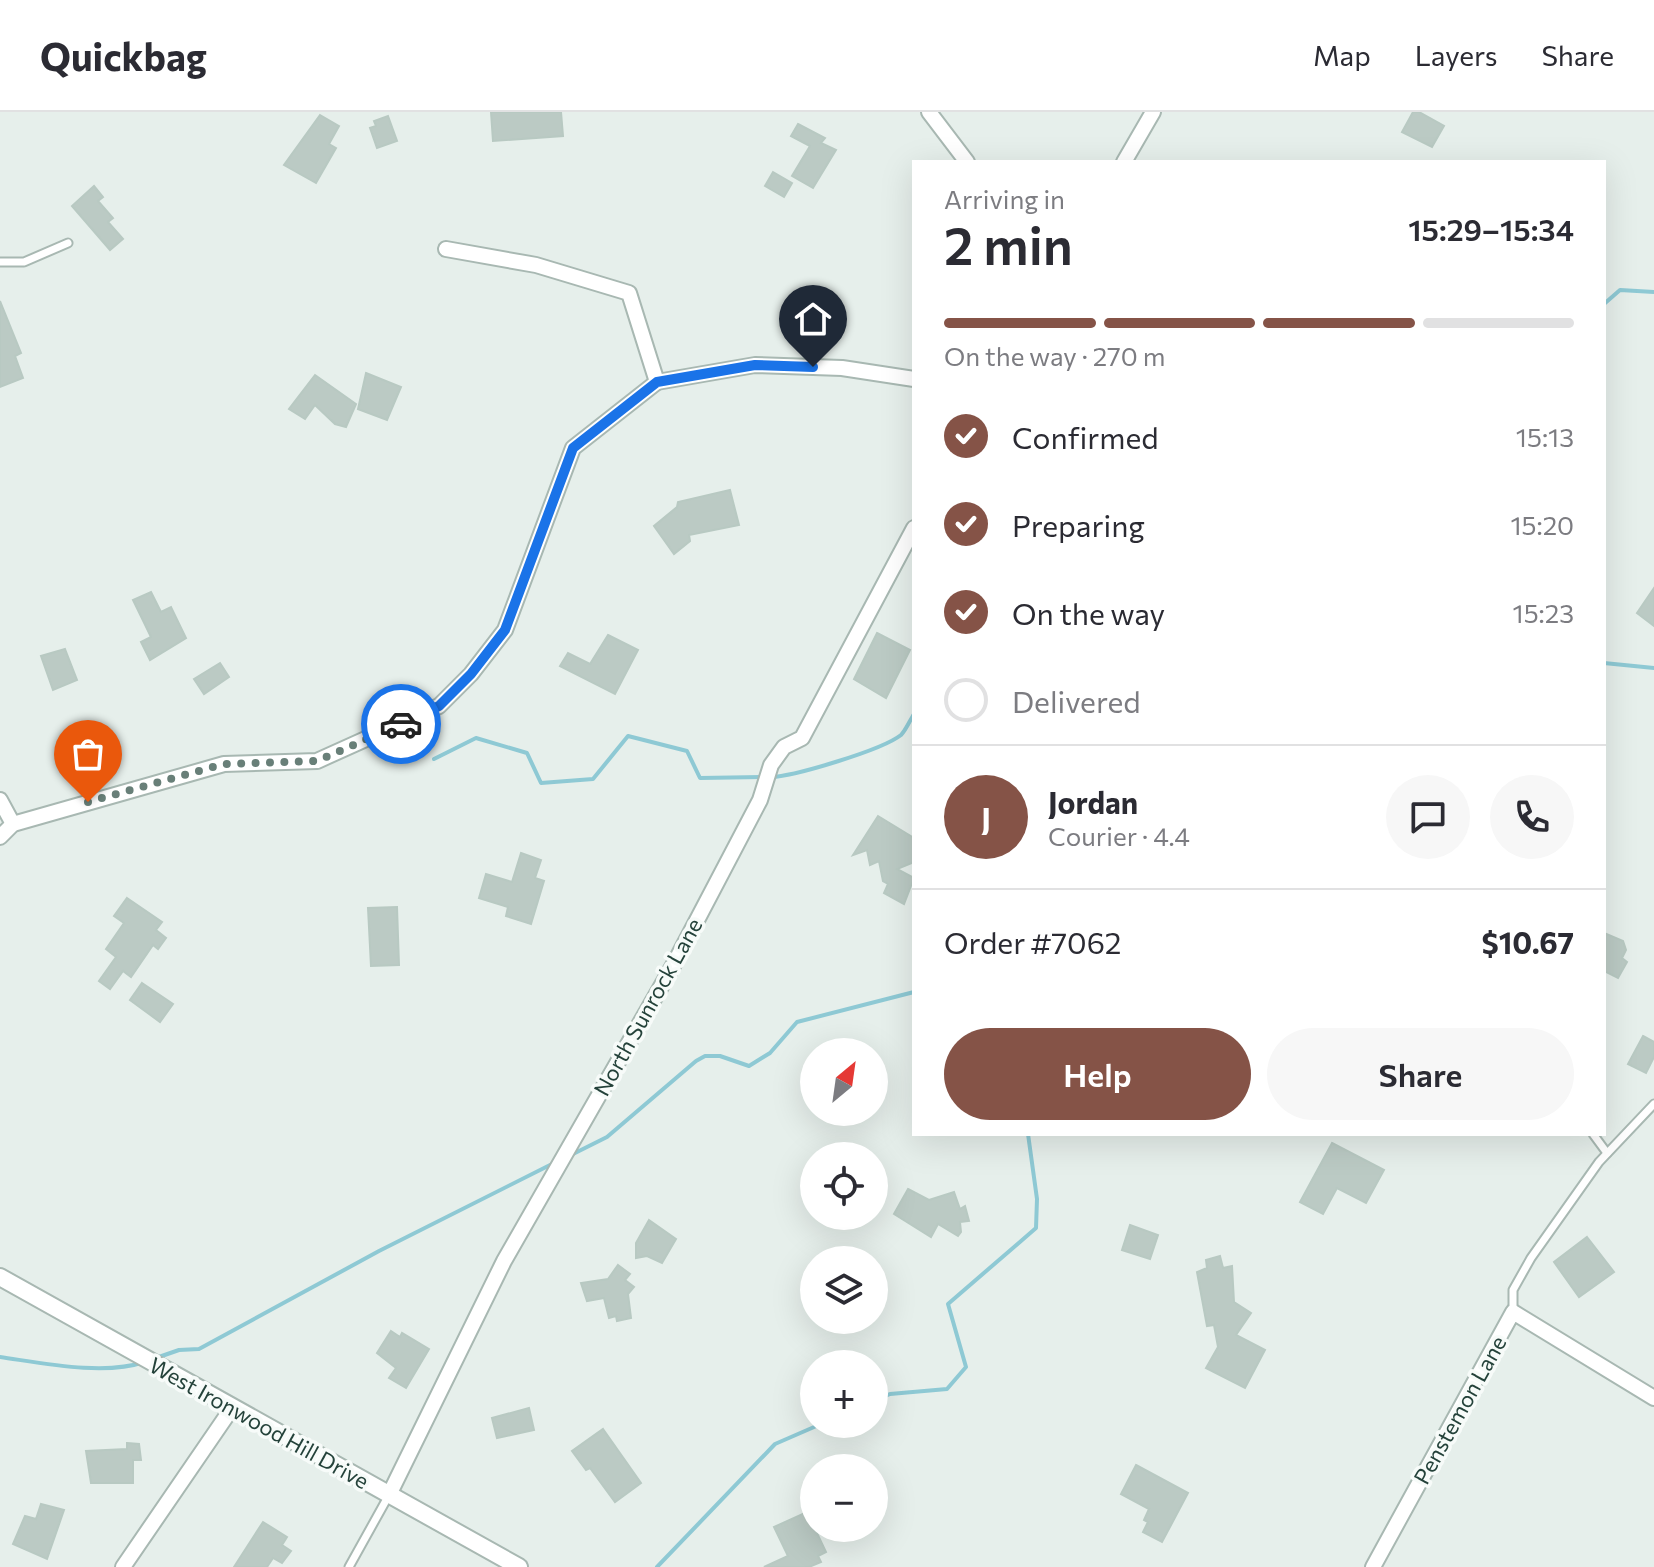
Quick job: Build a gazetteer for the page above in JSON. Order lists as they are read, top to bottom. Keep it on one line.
{"streets":{"street":["North Sunrock Lane","Penstemon Lane","West Ironwood Hill Drive"]},"crossings":[["North Sunrock Lane","West Ironwood Hill Drive"]],"north":"top right","page":{"header":"Quickbag","nav":["Map","Layers","Share"],"heading":["2 min","Arriving in","15:29–15:34"],"panel":["Jordan","Courier · 4.4","Order #7062","$10.67"],"bar":"On the way · 270 m","list":[["Confirmed","15:13"],["Preparing","15:20"],["On the way","15:23"],"Delivered"],"round":"J","buttons":["Help","Share"],"map_buttons":["+","−"]}}
